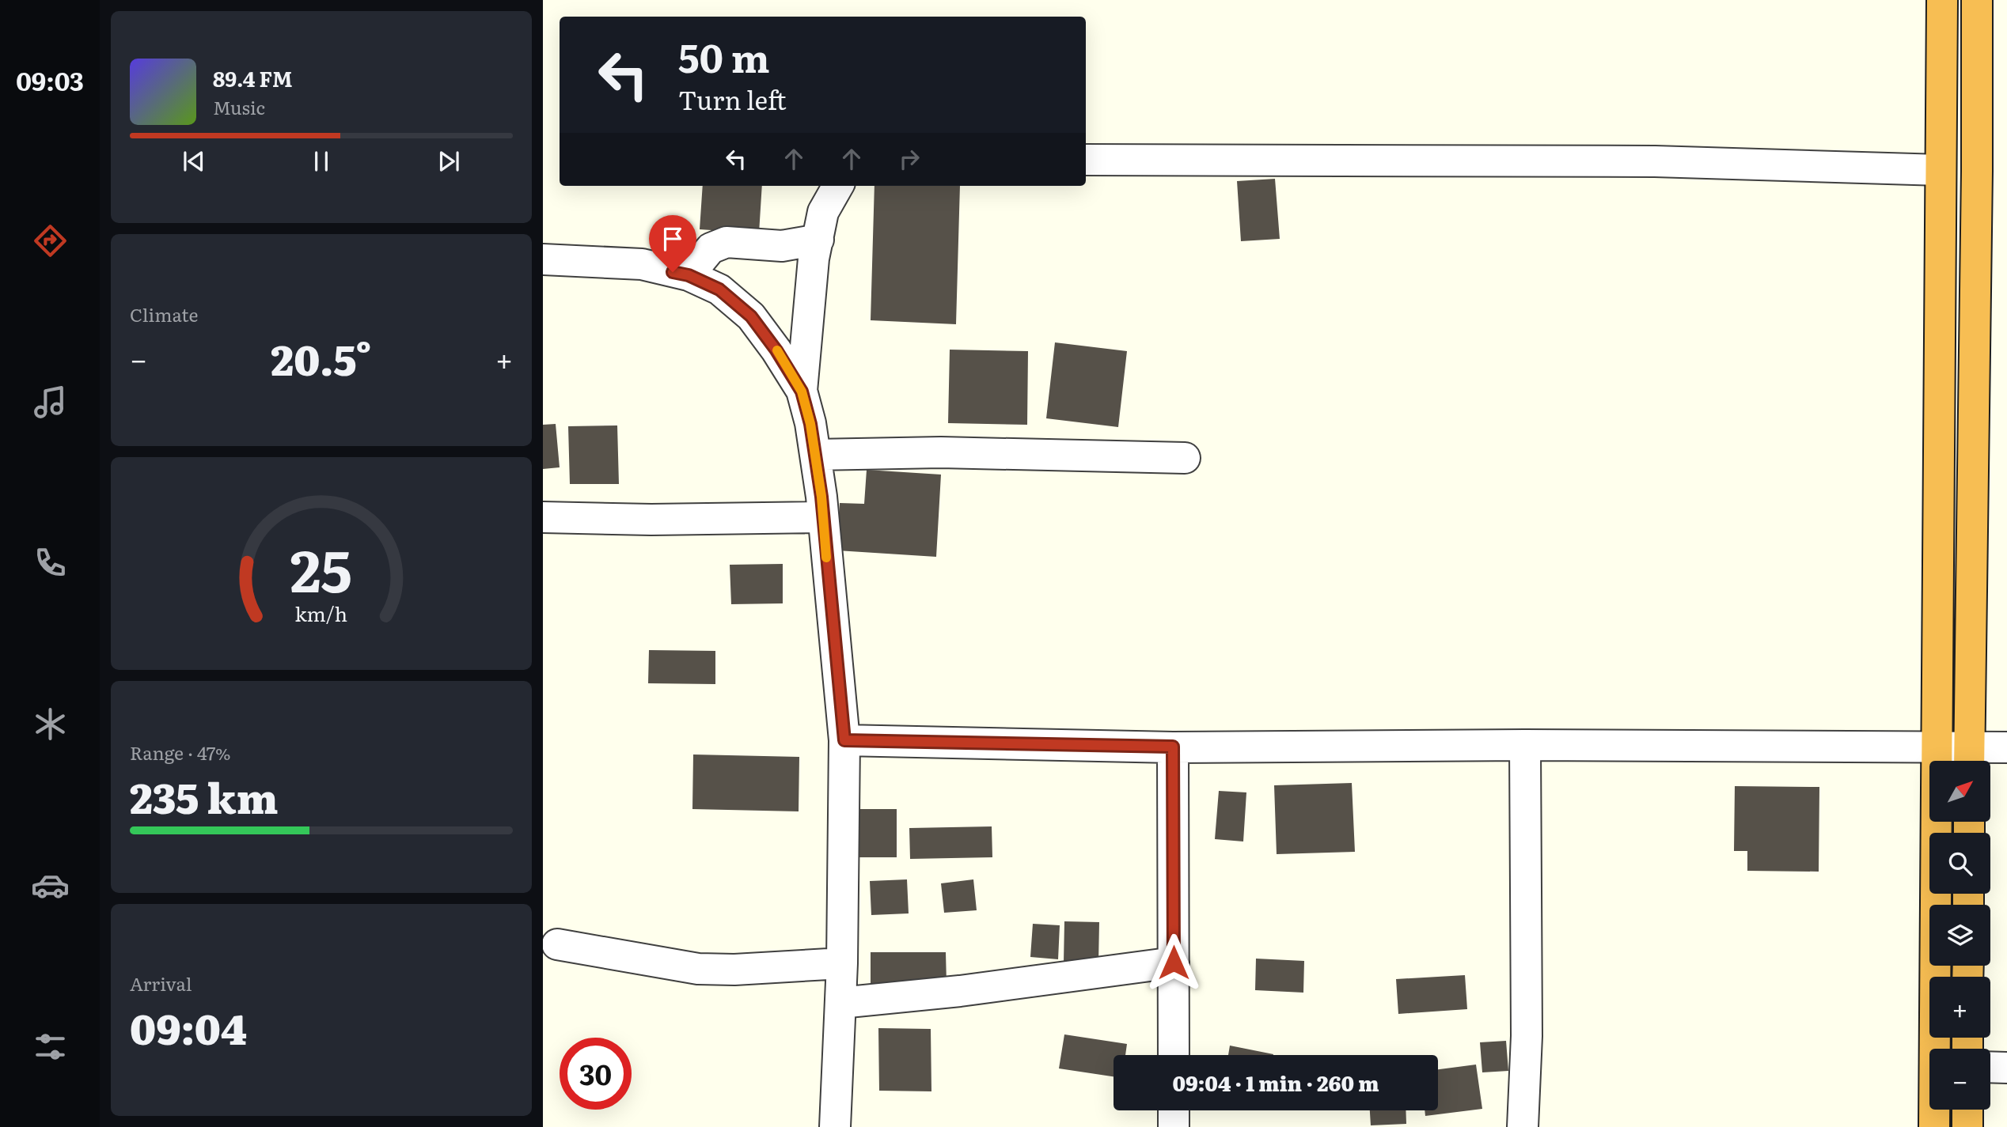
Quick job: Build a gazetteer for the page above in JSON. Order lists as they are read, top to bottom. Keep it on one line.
{"north":"top right","page":{"tabs":"09:03","turn":["50 m","Turn left"],"song":["89.4 FM","Music"],"tile":["Climate",["Range · 47%","235 km"],["Arrival","09:04"]],"heat":["−","20.5°","+"],"map_buttons":["+","−"],"limit":"30","trip":"09:04 · 1 min · 260 m","gauge":["25","km/h"]}}
